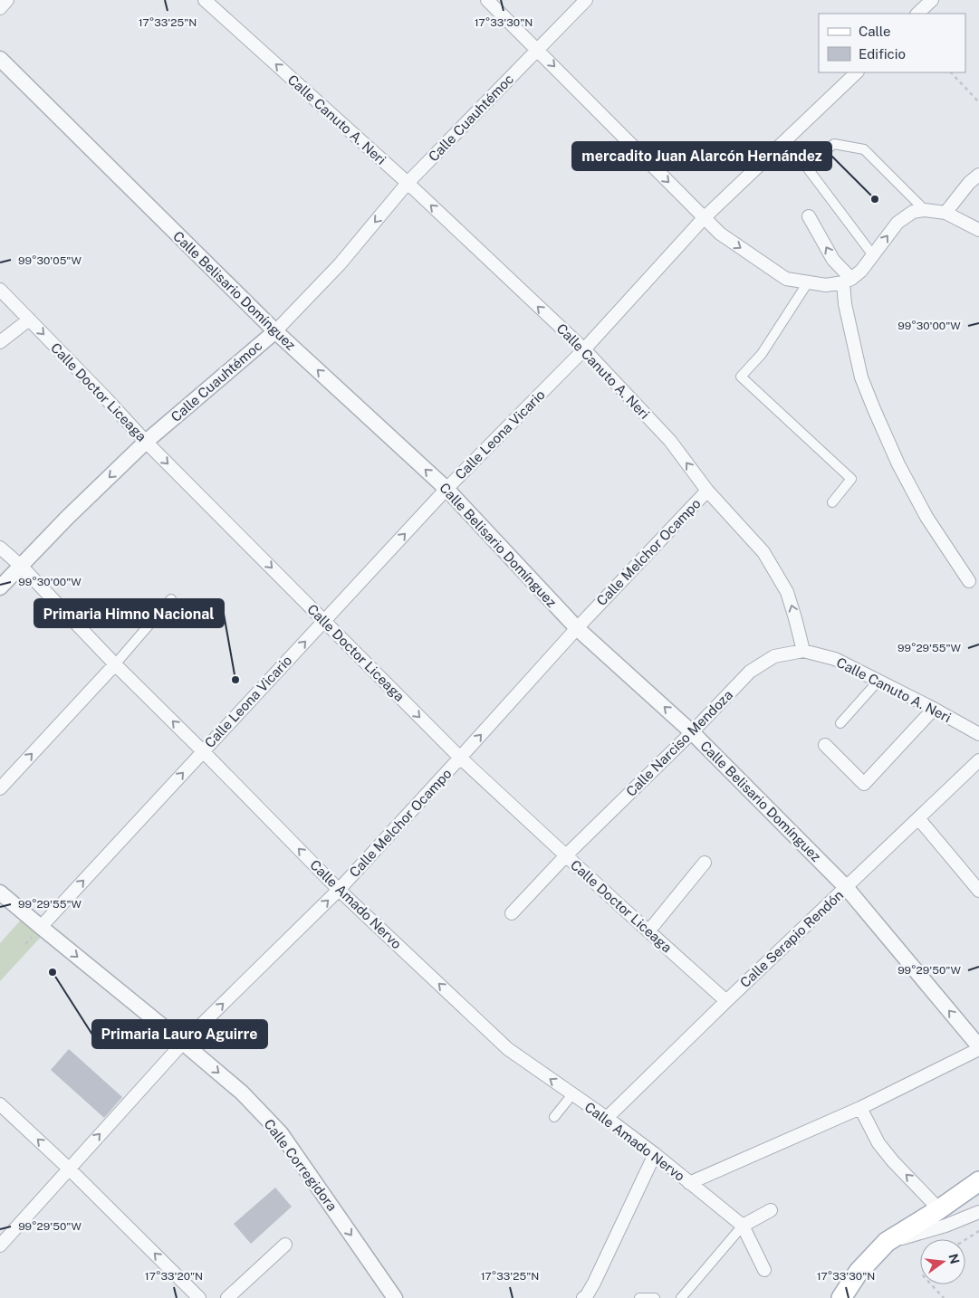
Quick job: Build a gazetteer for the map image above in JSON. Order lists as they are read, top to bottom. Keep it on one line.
{"streets":{"street":["Calle Cuauhtémoc","Calle Canuto A. Neri","Calle Belisario Domínguez","Calle Doctor Liceaga","Calle Leona Vicario","Calle Melchor Ocampo","Calle Narciso Mendoza","Calle Amado Nervo","Calle Serapio Rendón","Calle Corregidora"]},"crossings":[["Calle Cuauhtémoc","Calle Canuto A. Neri"],["Calle Cuauhtémoc","Calle Belisario Domínguez"],["Calle Cuauhtémoc","Calle Doctor Liceaga"],["Calle Cuauhtémoc","Calle Amado Nervo"],["Calle Canuto A. Neri","Calle Leona Vicario"],["Calle Canuto A. Neri","Calle Melchor Ocampo"],["Calle Canuto A. Neri","Calle Narciso Mendoza"],["Calle Belisario Domínguez","Calle Leona Vicario"],["Calle Belisario Domínguez","Calle Melchor Ocampo"],["Calle Belisario Domínguez","Calle Narciso Mendoza"],["Calle Belisario Domínguez","Calle Serapio Rendón"],["Calle Doctor Liceaga","Calle Leona Vicario"],["Calle Doctor Liceaga","Calle Melchor Ocampo"],["Calle Doctor Liceaga","Calle Narciso Mendoza"],["Calle Doctor Liceaga","Calle Serapio Rendón"],["Calle Leona Vicario","Calle Amado Nervo"],["Calle Leona Vicario","Calle Corregidora"],["Calle Melchor Ocampo","Calle Amado Nervo"],["Calle Melchor Ocampo","Calle Corregidora"],["Calle Amado Nervo","Calle Serapio Rendón"]],"one_way":["Calle Cuauhtémoc","Calle Canuto A. Neri","Calle Belisario Domínguez","Calle Doctor Liceaga","Calle Leona Vicario","Calle Melchor Ocampo","Calle Amado Nervo","Calle Corregidora"],"places":["mercadito Juan Alarcón Hernández","Primaria Himno Nacional","Primaria Lauro Aguirre"],"legend":["Calle","Edificio"],"north":"right","coordinates":["17°33'25\"N","17°33'30\"N","99°30'05\"W","99°30'00\"W","99°29'55\"W","99°29'50\"W","17°33'20\"N"]}
